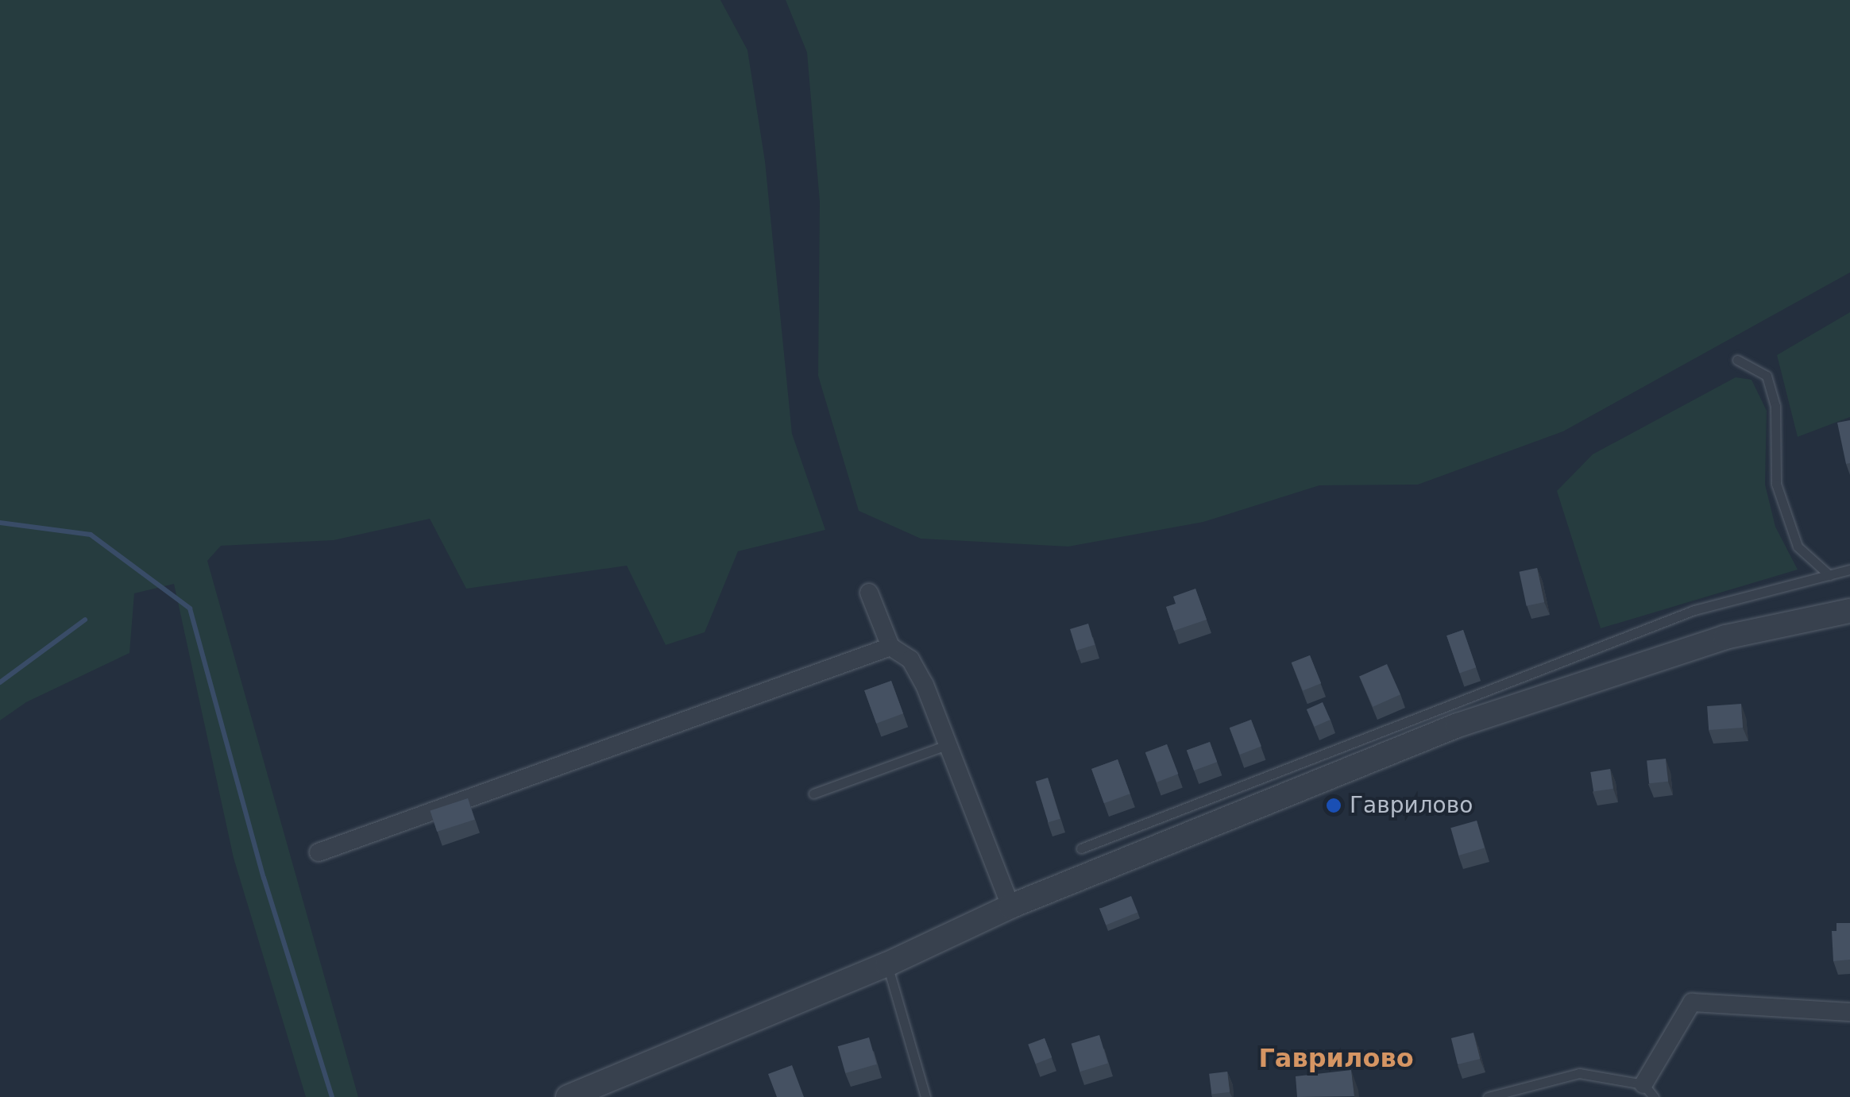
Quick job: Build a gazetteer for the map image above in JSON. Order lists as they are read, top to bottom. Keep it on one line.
{"districts":["Гаврилово"],"places":["Гаврилово"]}
